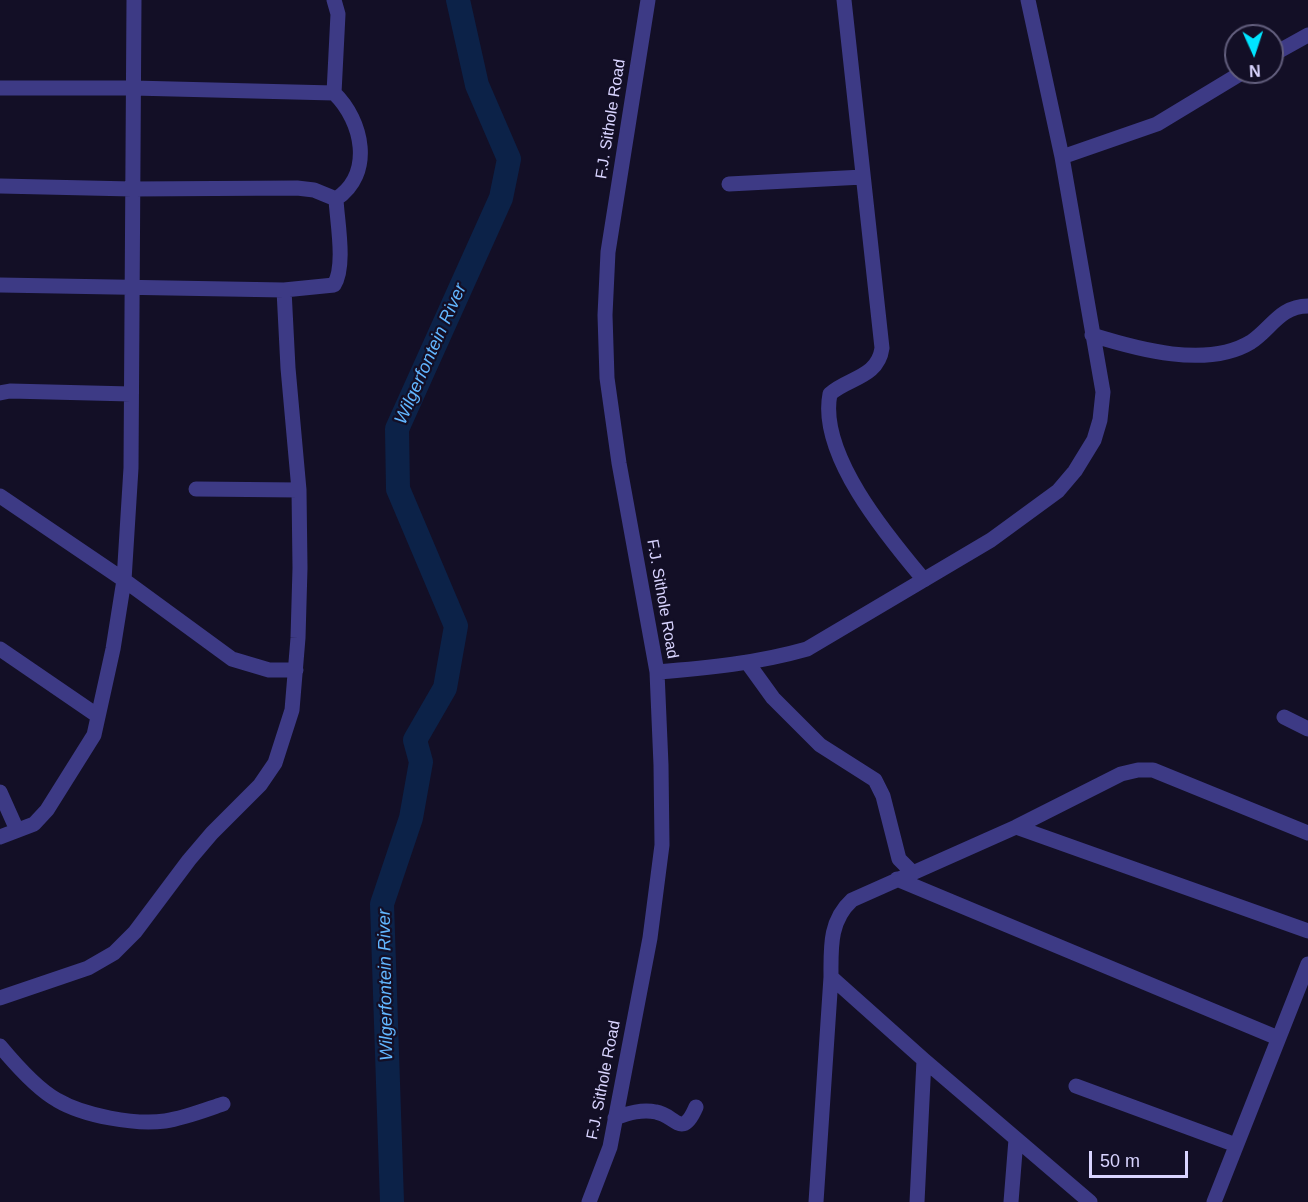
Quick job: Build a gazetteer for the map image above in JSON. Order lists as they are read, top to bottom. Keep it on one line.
{"streets":{"street":["F.J. Sithole Road"]},"water":["Wilgerfontein River"],"scale_bar":"50 m","north":"bottom"}
